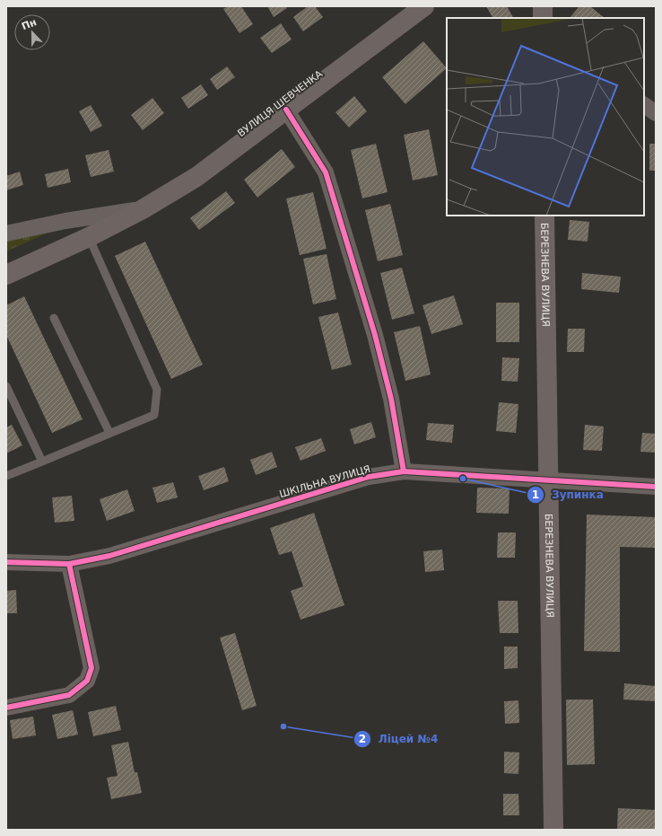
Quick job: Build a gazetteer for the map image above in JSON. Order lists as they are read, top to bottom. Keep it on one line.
{"streets":{"main road":["ВУЛИЦЯ ШЕВЧЕНКА","БЕРЕЗНЕВА ВУЛИЦЯ"],"street":["ШКІЛЬНА ВУЛИЦЯ"]},"crossings":[["БЕРЕЗНЕВА ВУЛИЦЯ","ШКІЛЬНА ВУЛИЦЯ"]],"places":["Зупинка","Ліцей №4"],"north":"top"}
